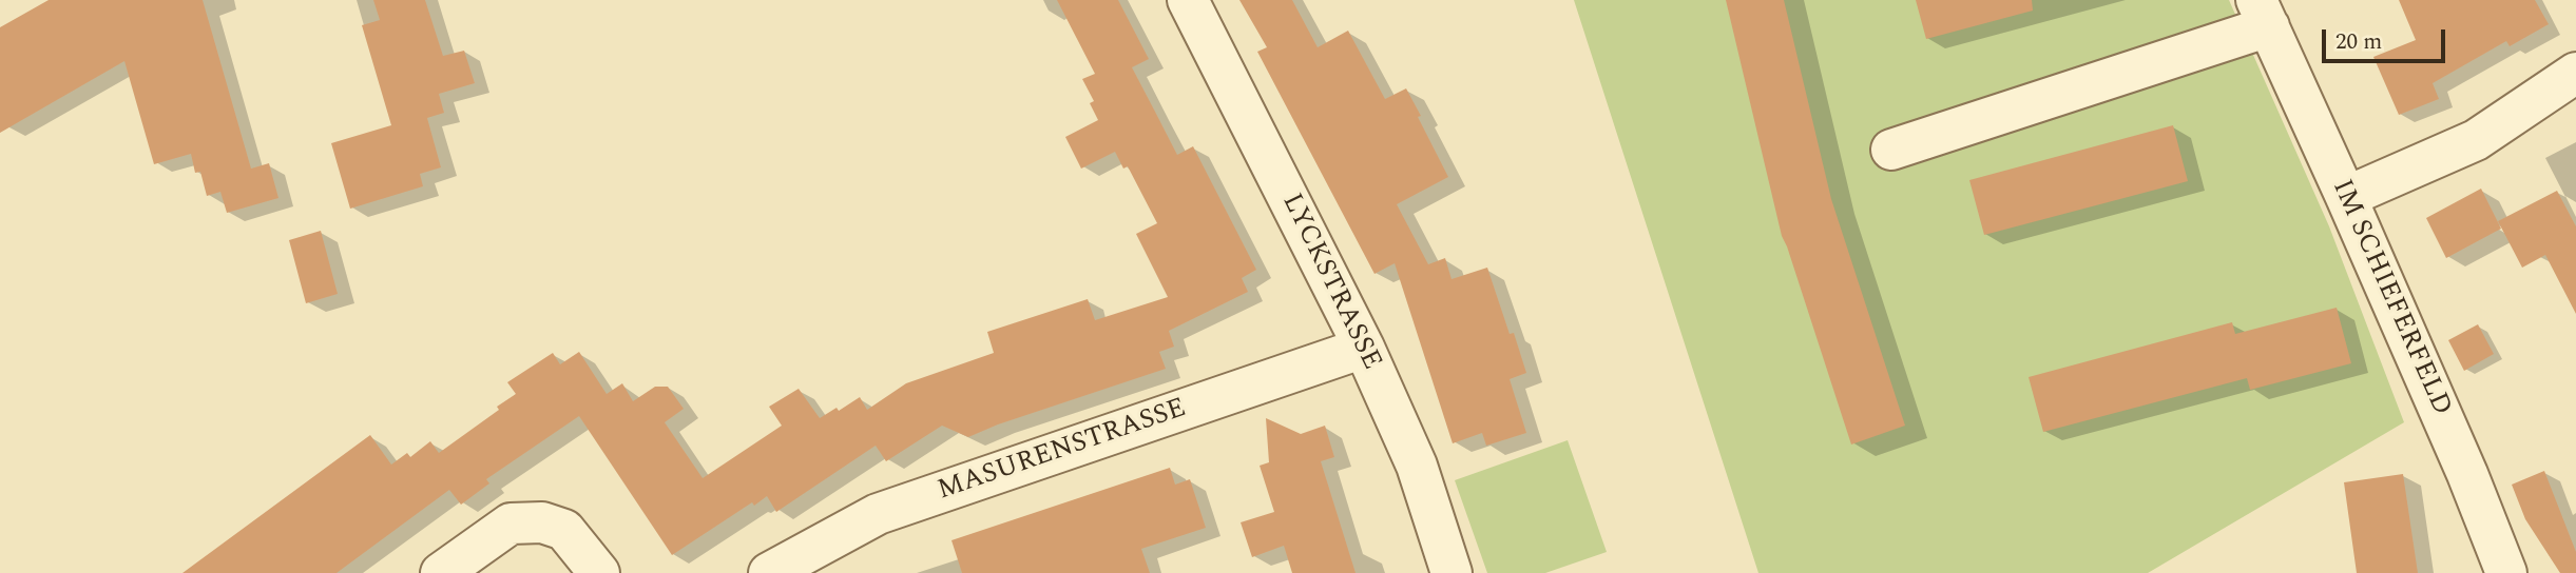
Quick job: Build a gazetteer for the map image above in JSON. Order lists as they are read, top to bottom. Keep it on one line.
{"streets":{"street":["LYCKSTRASSE","IM SCHIEFERFELD","MASURENSTRASSE"]},"crossings":[["LYCKSTRASSE","MASURENSTRASSE"]],"scale_bar":"20 m"}
